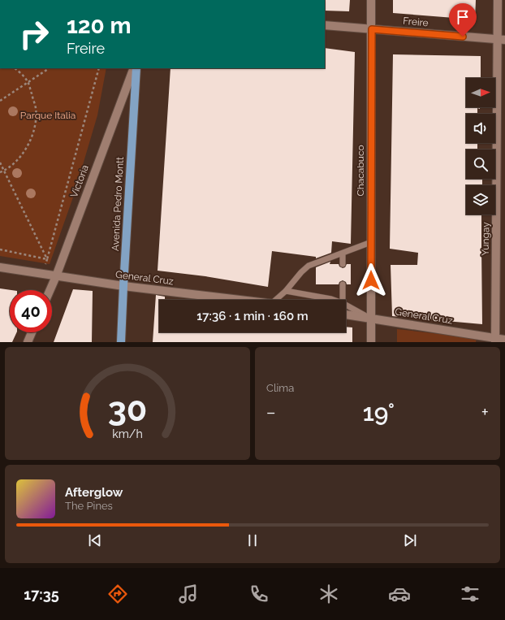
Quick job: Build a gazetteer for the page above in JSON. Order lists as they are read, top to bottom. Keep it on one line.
{"streets":{"main road":["Avenida Pedro Montt"],"street":["Freire","Chacabuco","Victoria","Yungay","General Cruz"]},"crossings":[["Freire","Chacabuco"],["Freire","Yungay"],["Chacabuco","General Cruz"],["Victoria","General Cruz"],["Avenida Pedro Montt","General Cruz"],["Yungay","General Cruz"]],"parks":["Parque Italia"],"north":"right","page":{"turn":["120 m","Freire"],"limit":"40","trip":"17:36 · 1 min · 160 m","tile":"Clima","heat":["−","19°","+"],"song":["Afterglow","The Pines"],"tabs":"17:35","gauge":["30","km/h"]}}
